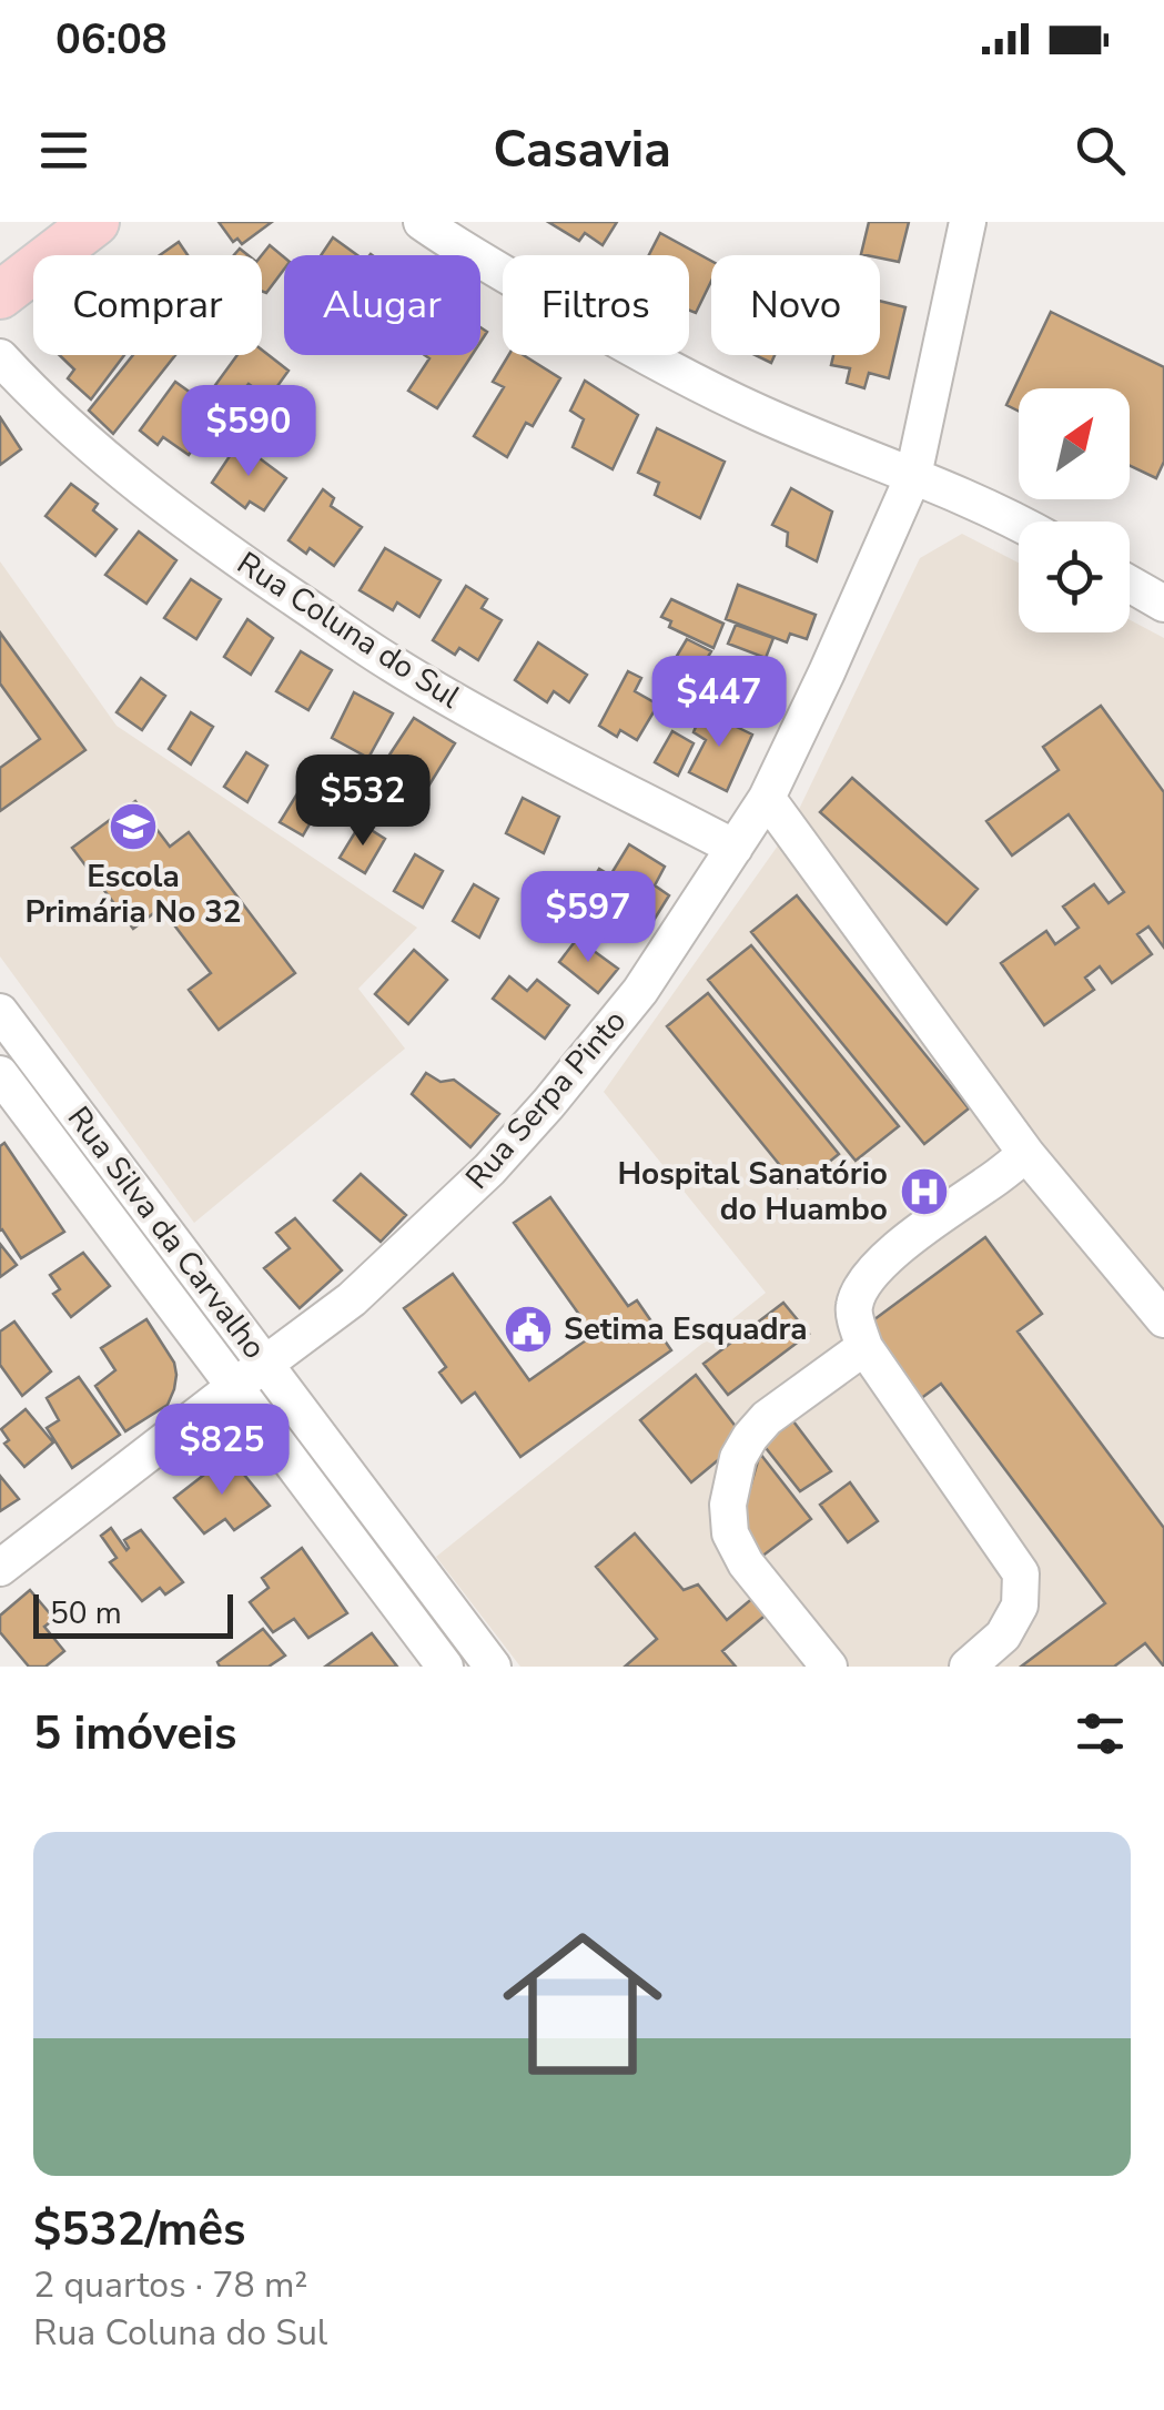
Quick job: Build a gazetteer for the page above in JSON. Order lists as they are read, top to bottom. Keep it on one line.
{"streets":{"street":["Rua Coluna do Sul","Rua Serpa Pinto","Rua Silva da Carvalho"]},"crossings":[["Rua Coluna do Sul","Rua Serpa Pinto"],["Rua Serpa Pinto","Rua Silva da Carvalho"]],"places":{"school or university":["Escola Primária No 32"],"hospital":["Hospital Sanatório do Huambo"],"public building":["Setima Esquadra"]},"scale_bar":"50 m","north":"top right","page":{"status":"06:08","header":"Casavia","chip":["Comprar","Alugar","Filtros","Novo"],"price":["$590","$447","$532","$597","$825"],"scale":"50 m","heading":"5 imóveis","list":[{"name":"$532/mês","note":"2 quartos · 78 m² · Rua Coluna do Sul"}]}}
